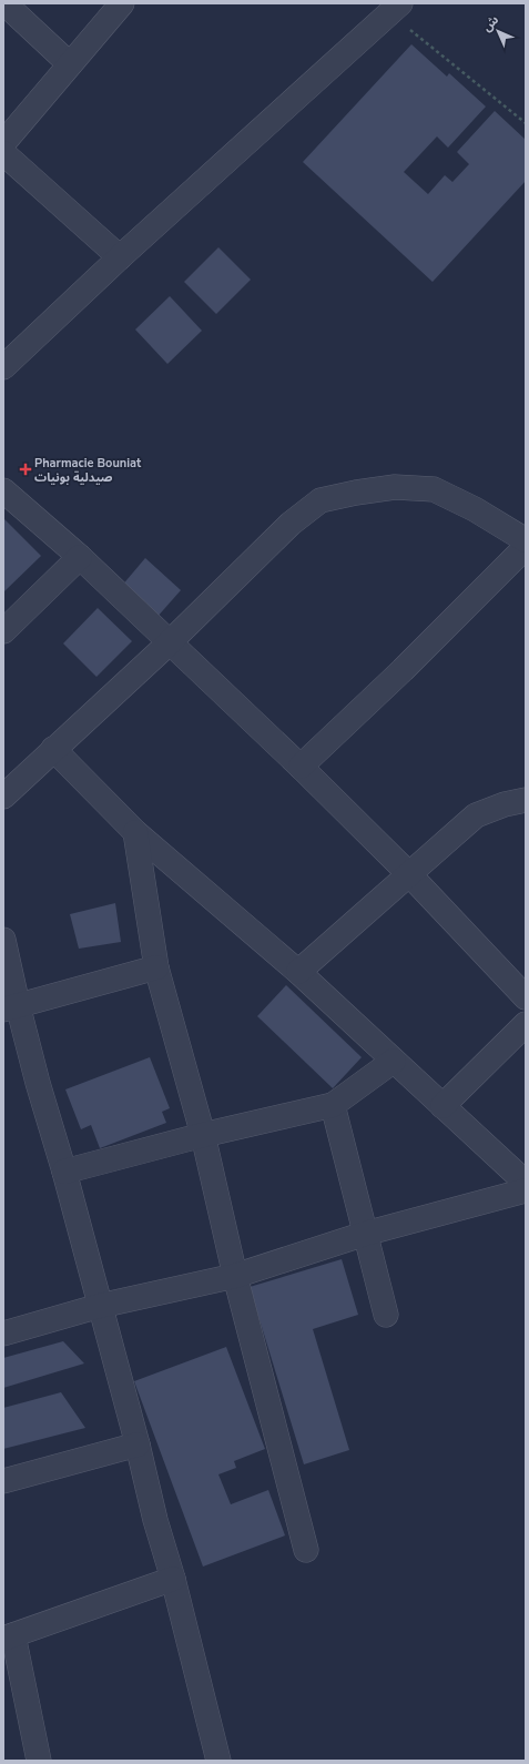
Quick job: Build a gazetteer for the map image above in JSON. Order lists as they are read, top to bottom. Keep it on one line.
{"places":{"health":["Pharmacie Bouniat صيدلية بونيات"]},"north":"top left"}
